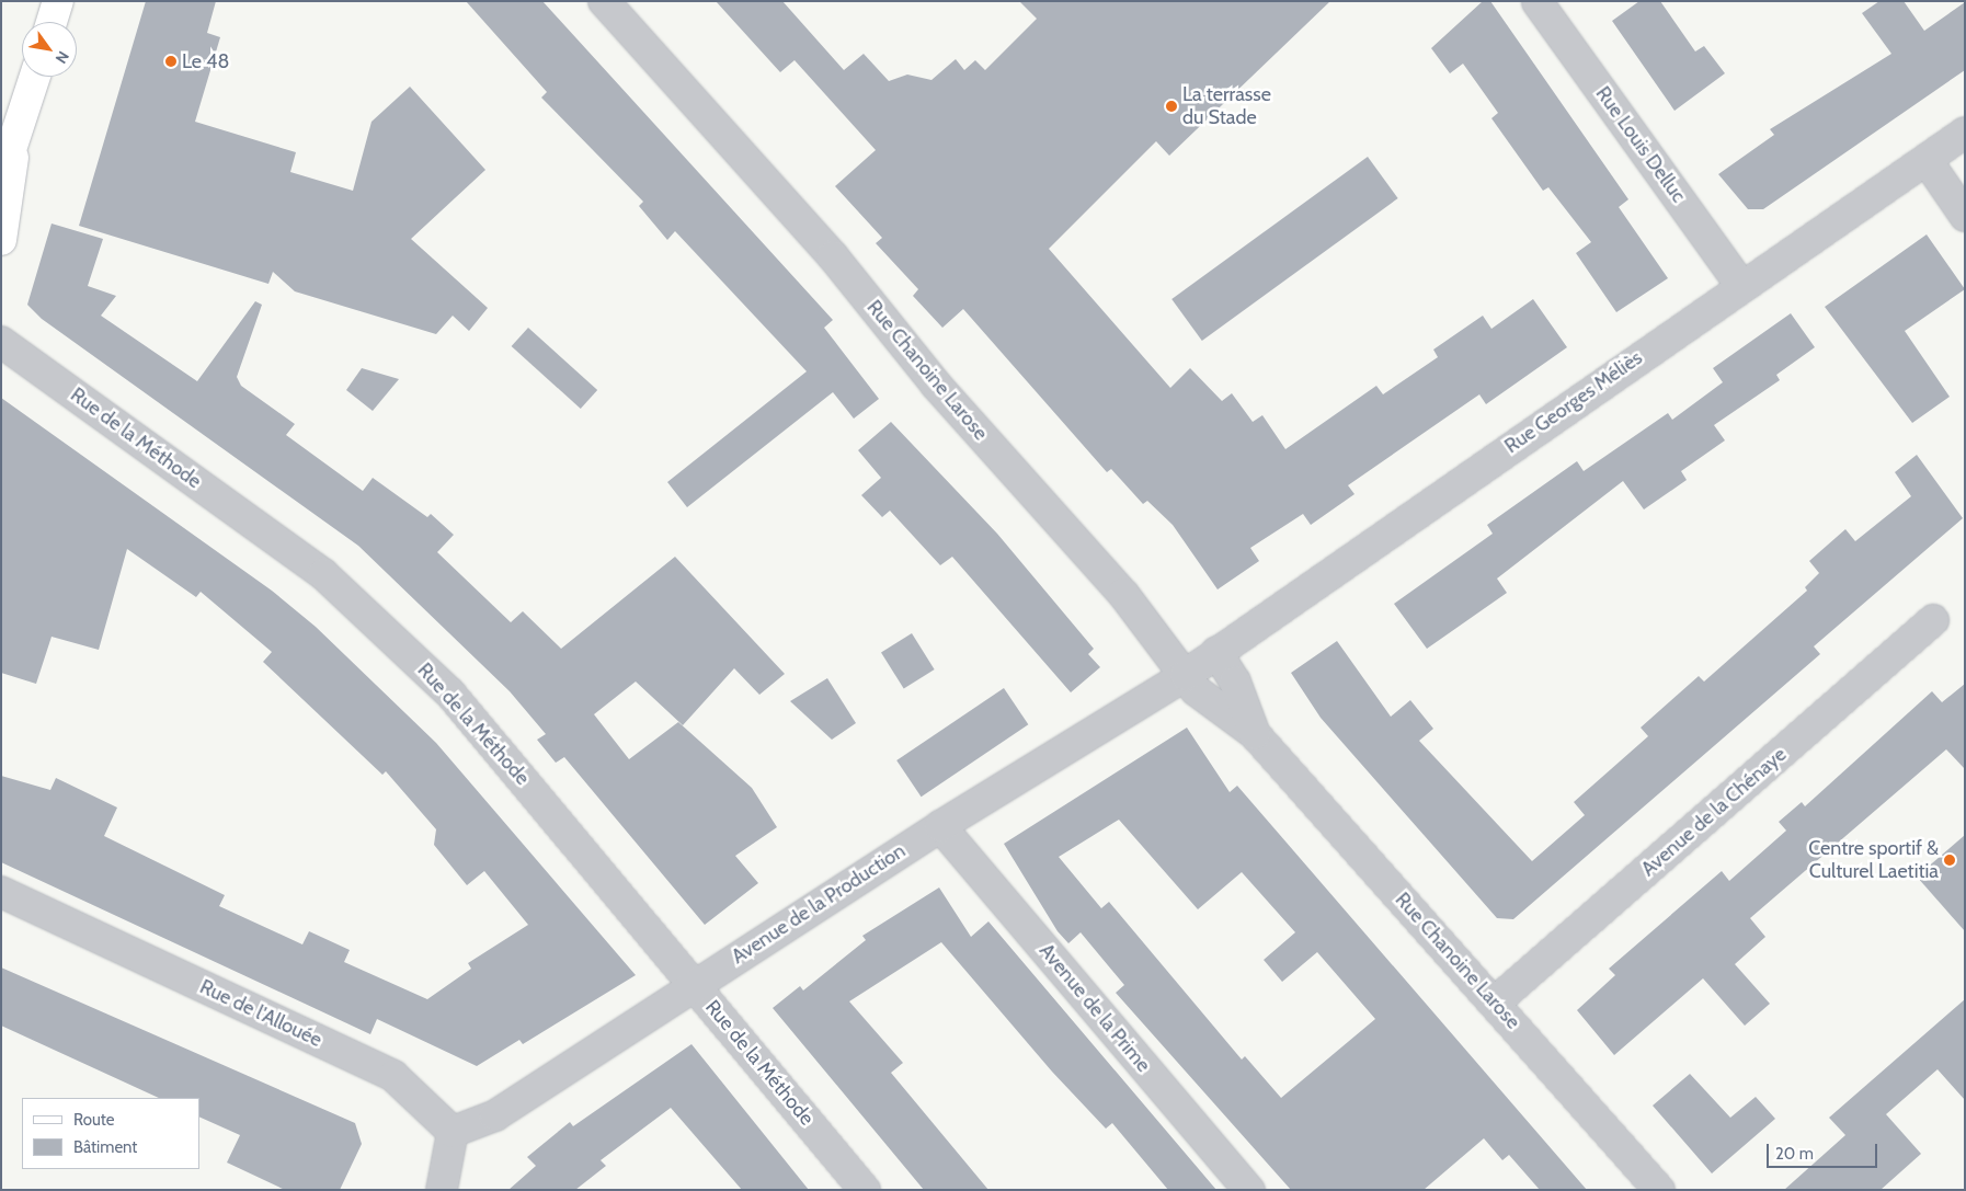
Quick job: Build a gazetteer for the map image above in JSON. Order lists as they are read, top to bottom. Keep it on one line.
{"streets":{"street":["Rue Louis Delluc","Rue Chanoine Larose","Rue Georges Méliès","Rue de la Méthode","Avenue de la Chénaye","Avenue de la Production","Avenue de la Prime","Rue de l'Allouée"]},"crossings":[["Rue Louis Delluc","Rue Georges Méliès"],["Rue Chanoine Larose","Rue Georges Méliès"],["Rue Chanoine Larose","Avenue de la Chénaye"],["Rue Chanoine Larose","Avenue de la Production"],["Rue Georges Méliès","Avenue de la Production"],["Rue de la Méthode","Avenue de la Production"],["Avenue de la Production","Avenue de la Prime"],["Avenue de la Production","Rue de l'Allouée"]],"places":["Le 48","La terrasse du Stade","Centre sportif & Culturel Laetitia"],"legend":["Route","Bâtiment"],"scale_bar":"20 m","north":"bottom right"}
